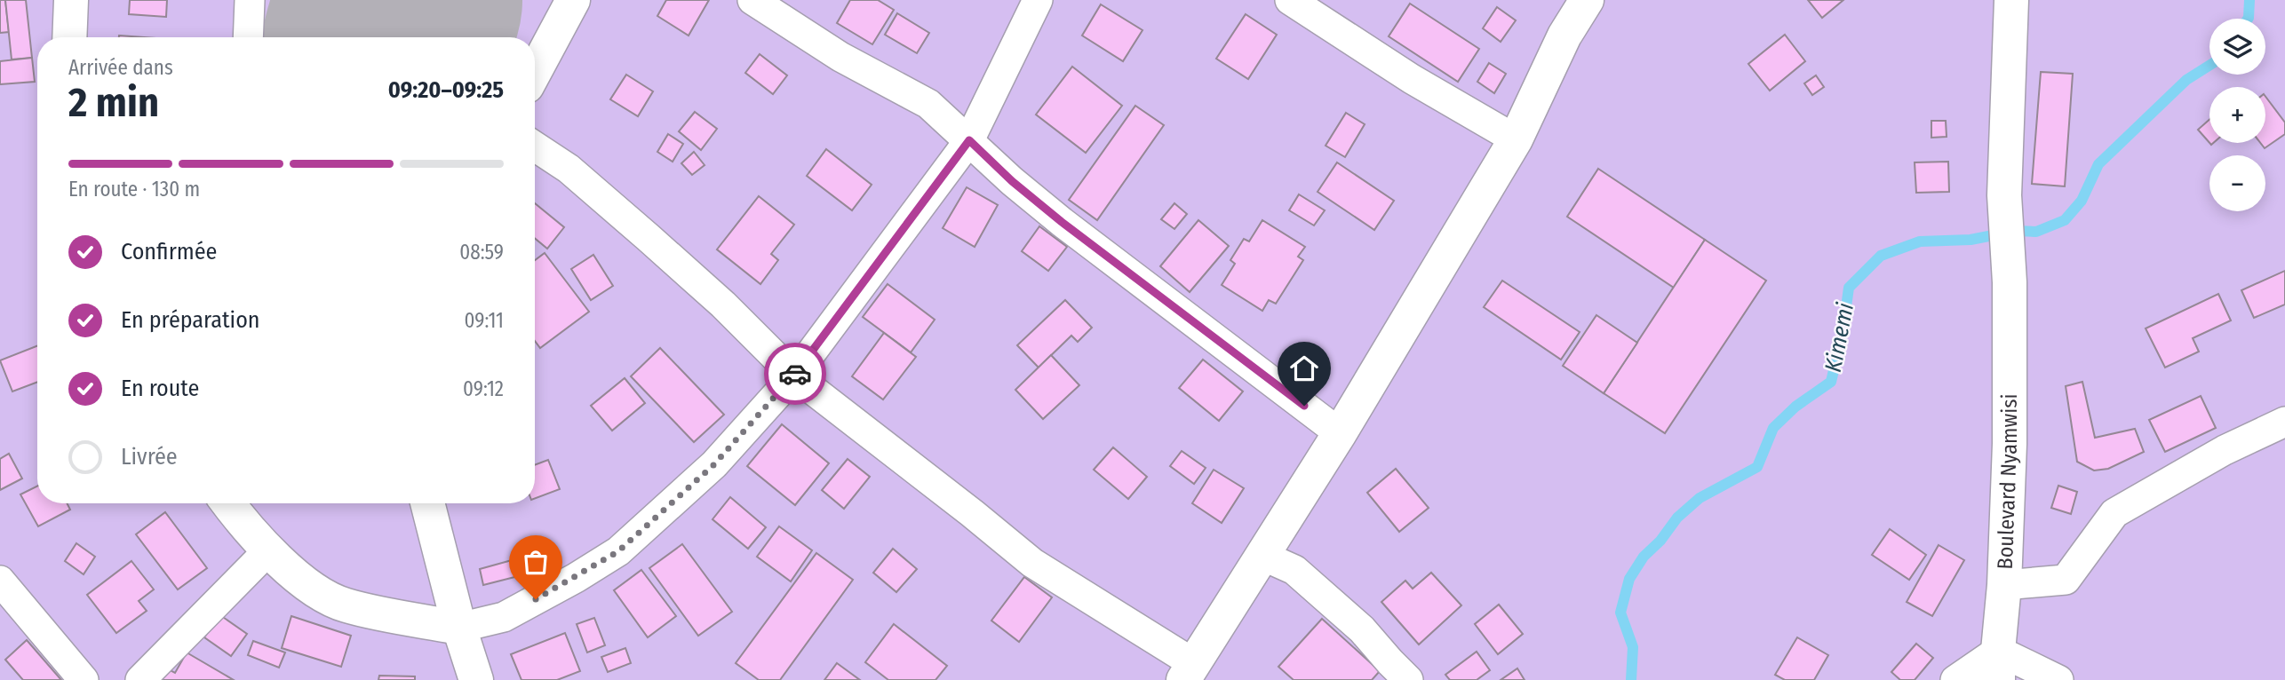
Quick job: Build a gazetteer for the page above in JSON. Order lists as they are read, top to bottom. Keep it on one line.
{"streets":{"street":["Boulevard Nyamwisi"]},"water":["Kimemi"],"page":{"map_buttons":["+","−"],"heading":["2 min","Arrivée dans","09:20–09:25"],"bar":"En route · 130 m","list":[["Confirmée","08:59"],["En préparation","09:11"],["En route","09:12"],"Livrée"]}}
